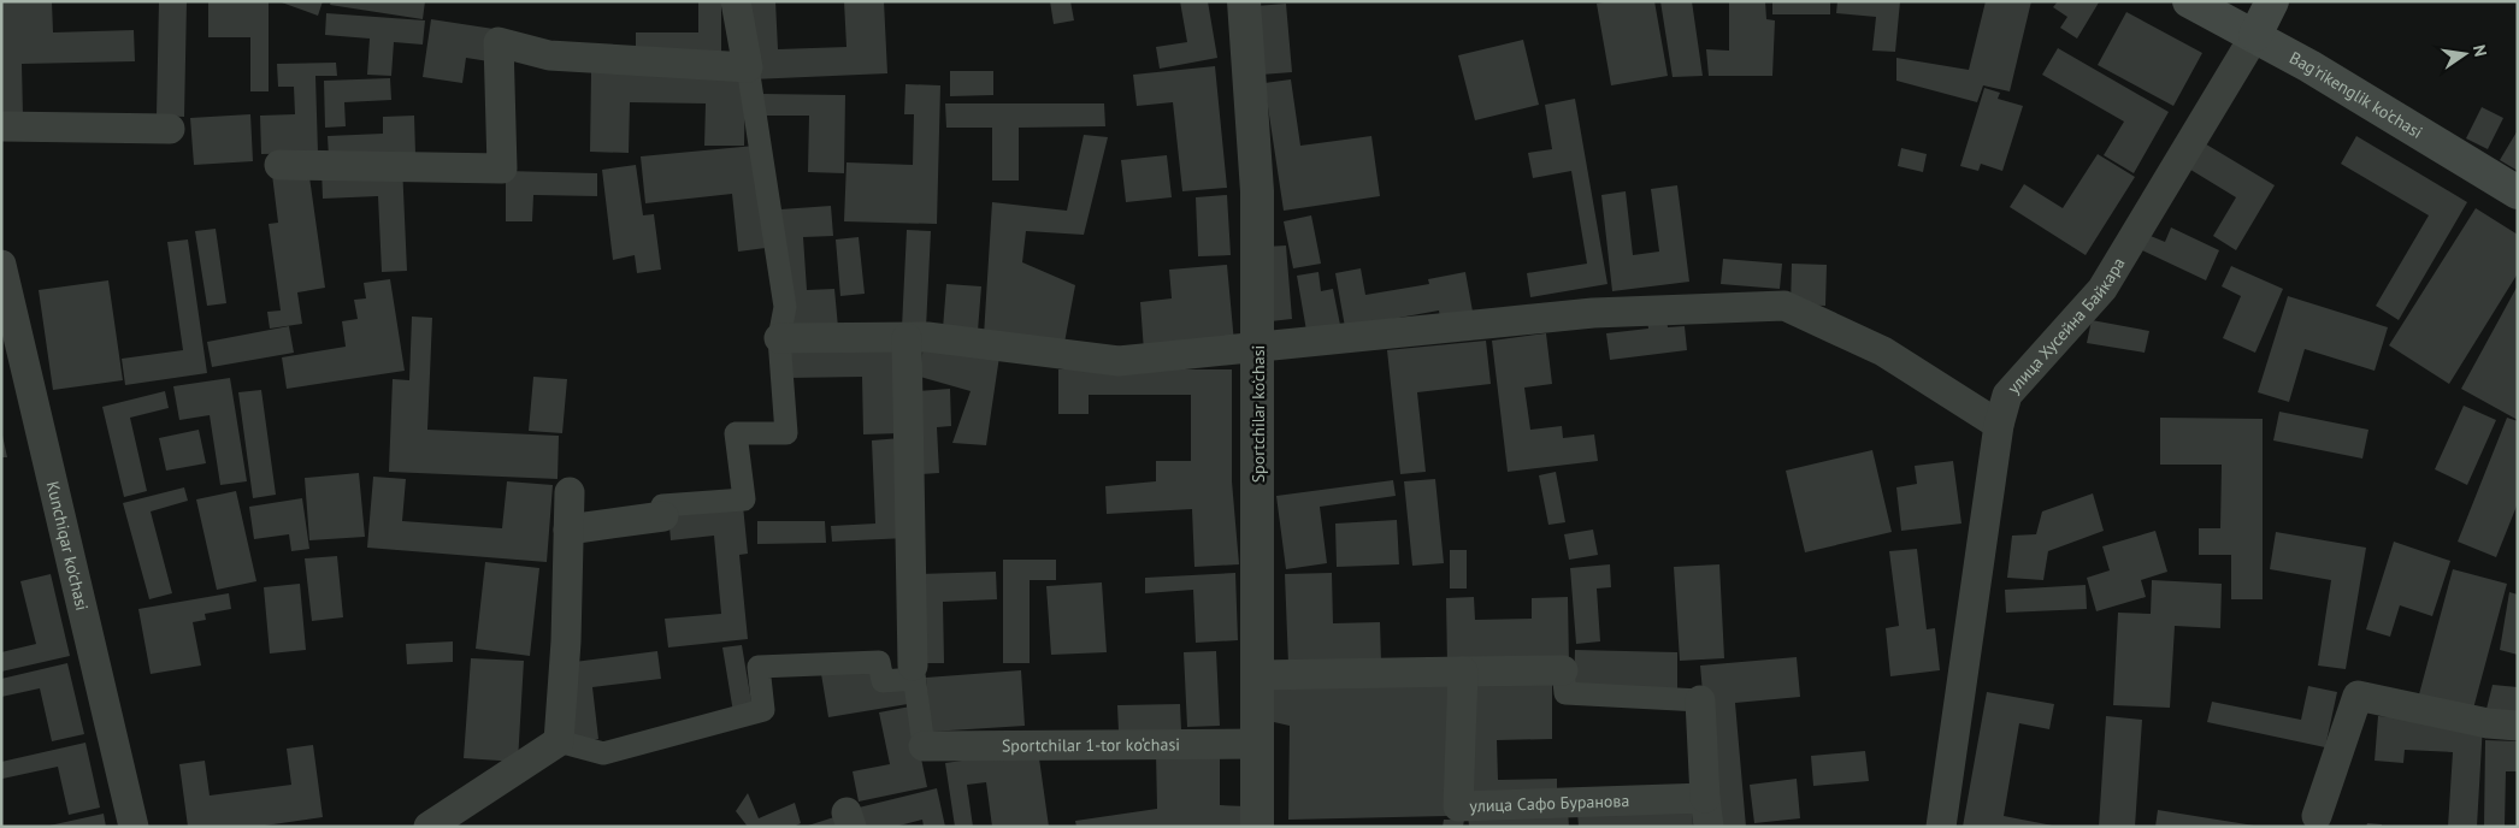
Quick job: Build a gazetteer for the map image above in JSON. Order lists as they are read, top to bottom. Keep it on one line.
{"streets":{"main road":["Bag'rikenglik ko'chasi"],"street":["улица Хусейна Байкара","Sportchilar ko‘chasi","Kunchiqar ko'chasi","Sportchilar 1-tor ko‘chasi","улица Сафо Буранова"]},"crossings":[["Bag'rikenglik ko'chasi","улица Хусейна Байкара"],["Sportchilar ko‘chasi","Sportchilar 1-tor ko‘chasi"],["Sportchilar ko‘chasi","улица Сафо Буранова"]],"north":"right"}
